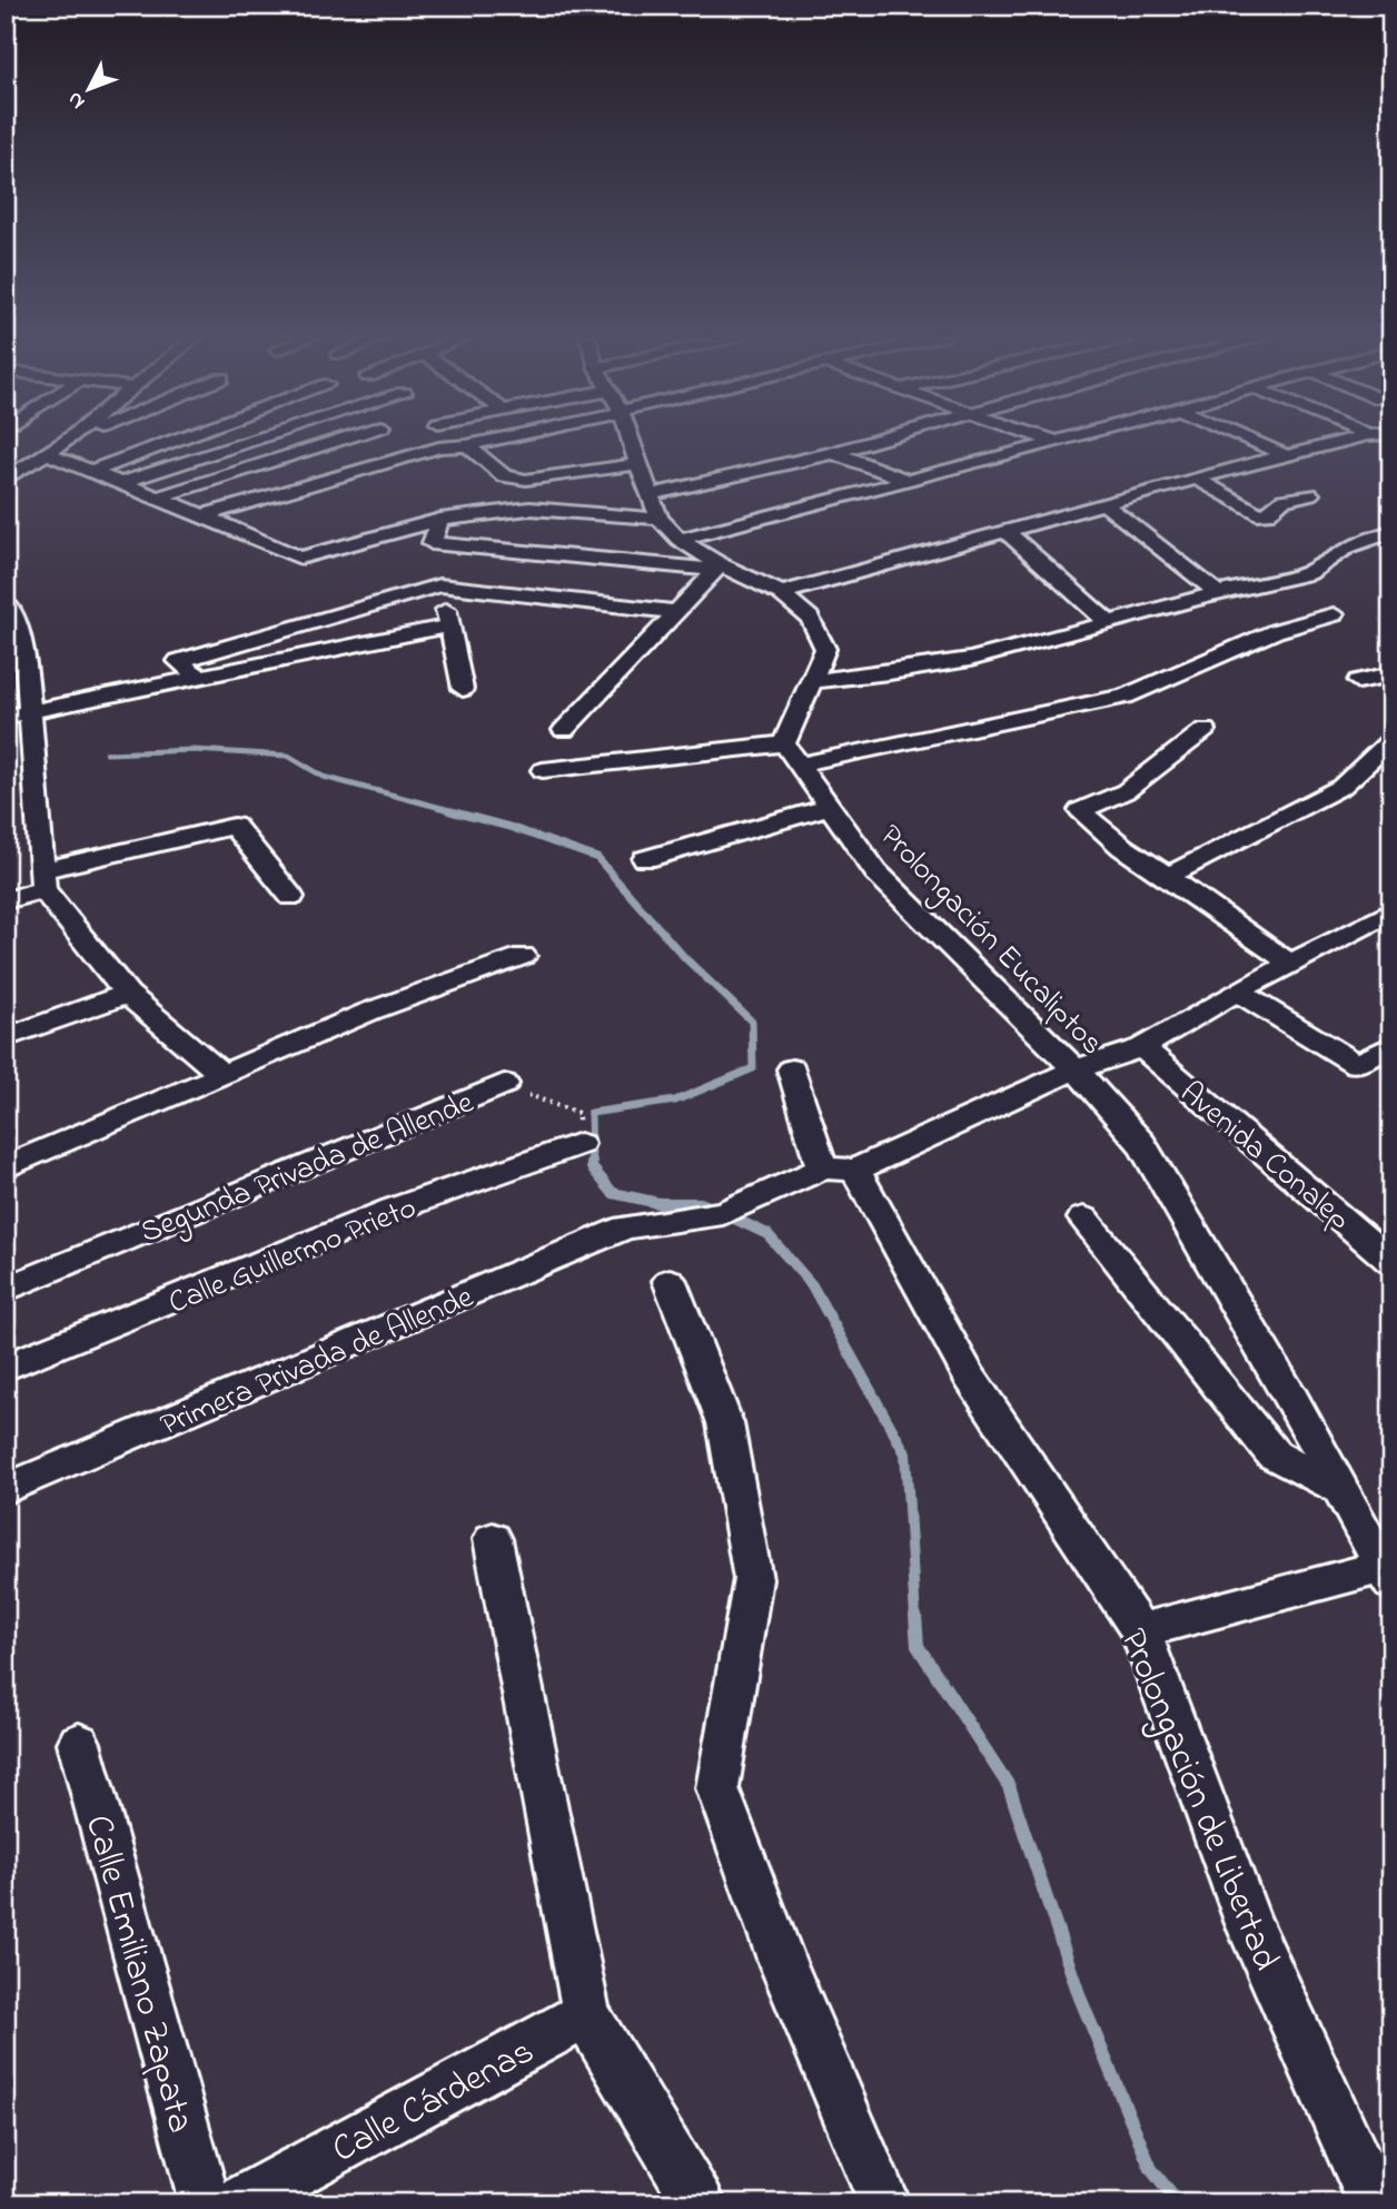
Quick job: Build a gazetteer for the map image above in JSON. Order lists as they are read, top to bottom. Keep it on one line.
{"streets":{"street":["Prolongación Eucaliptos","Avenida Conalep","Segunda Privada de Allende","Calle Guillermo Prieto","Primera Privada de Allende","Prolongación de Libertad","Calle Emiliano Zapata","Calle Cárdenas"]},"crossings":[["Segunda Privada de Allende","Calle Guillermo Prieto"]],"north":"bottom left"}
